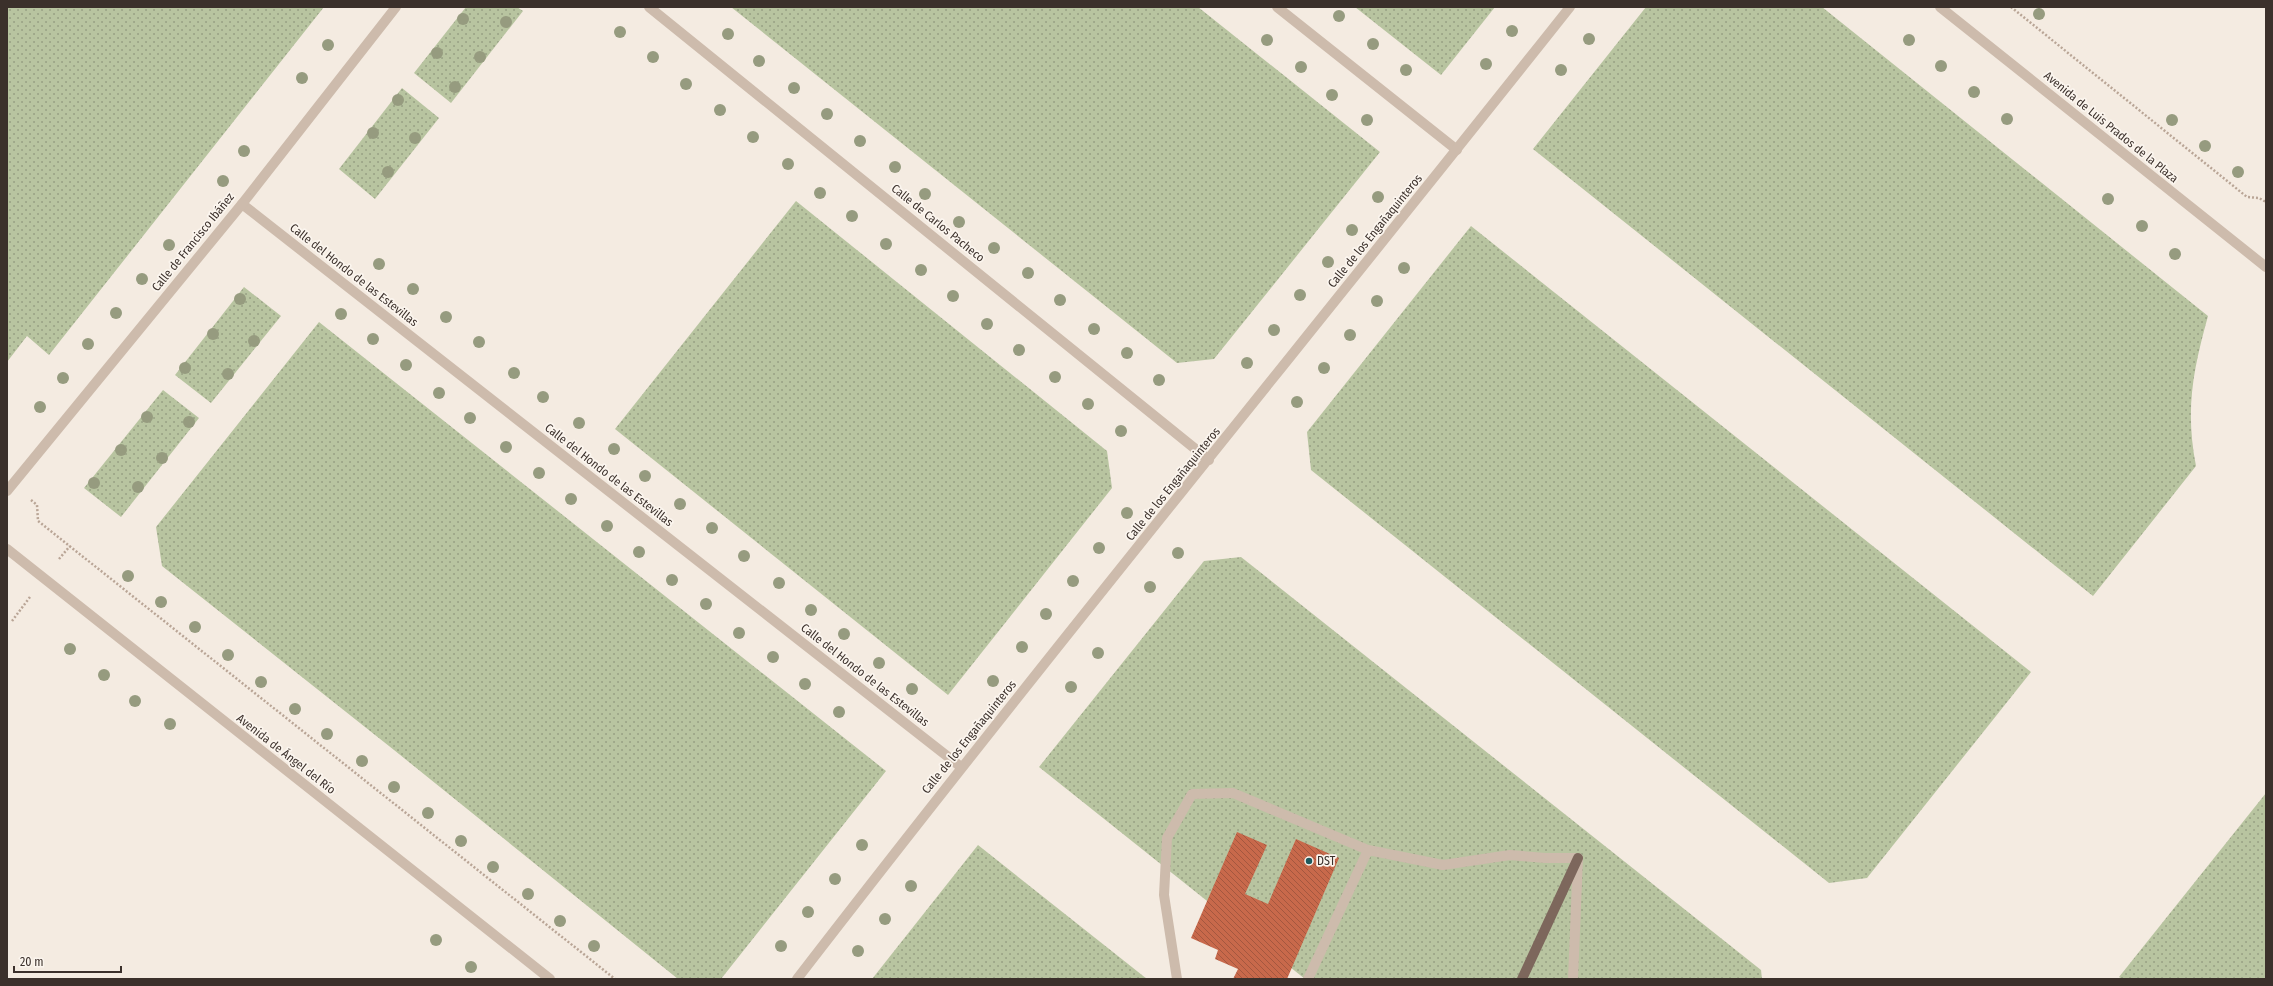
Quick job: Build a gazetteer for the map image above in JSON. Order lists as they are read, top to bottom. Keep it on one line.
{"streets":{"street":["Avenida de Luis Prados de la Plaza","Calle de Carlos Pacheco","Calle de los Engañaquinteros","Calle de Francisco Ibáñez","Calle del Hondo de las Estevillas","Avenida de Ángel del Río"]},"crossings":[["Calle de Carlos Pacheco","Calle de los Engañaquinteros"],["Calle de los Engañaquinteros","Calle del Hondo de las Estevillas"],["Calle de Francisco Ibáñez","Calle del Hondo de las Estevillas"]],"places":["DST"],"scale_bar":"20 m"}
